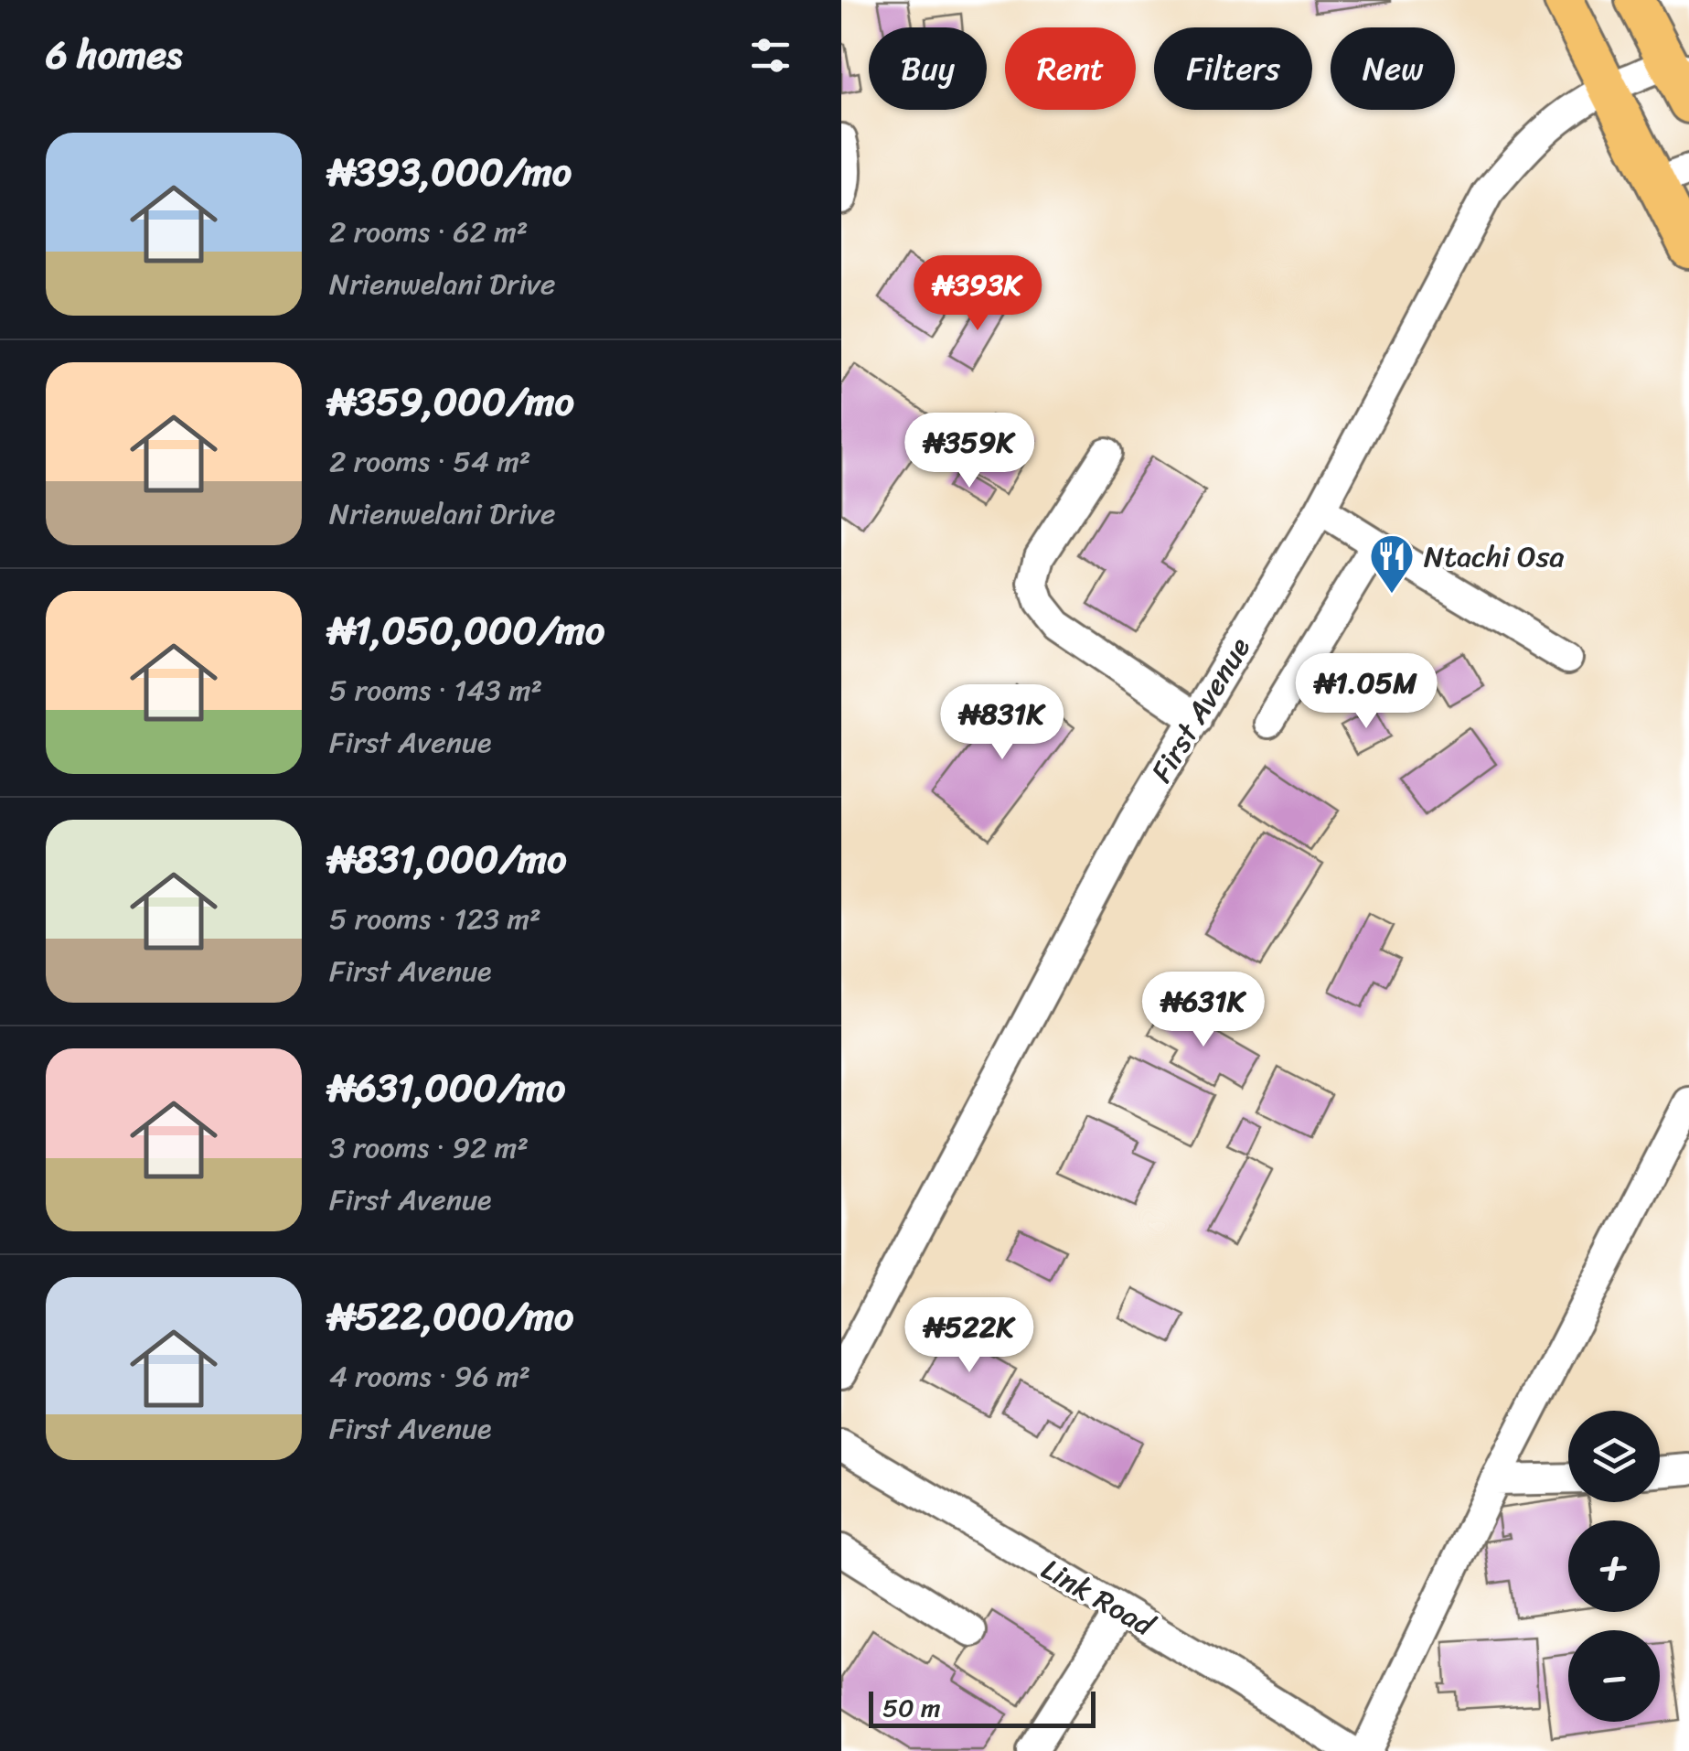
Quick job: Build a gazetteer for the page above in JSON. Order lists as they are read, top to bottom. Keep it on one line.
{"streets":{"street":["First Avenue","Link Road"]},"places":{"restaurant":["Ntachi Osa"]},"scale_bar":"50 m","page":{"heading":"6 homes","chip":["Buy","Rent","Filters","New"],"list":[{"name":"₦393,000/mo","note":"2 rooms · 62 m² · Nrienwelani Drive"},{"name":"₦359,000/mo","note":"2 rooms · 54 m² · Nrienwelani Drive"},{"name":"₦1,050,000/mo","note":"5 rooms · 143 m² · First Avenue"},{"name":"₦831,000/mo","note":"5 rooms · 123 m² · First Avenue"},{"name":"₦631,000/mo","note":"3 rooms · 92 m² · First Avenue"},{"name":"₦522,000/mo","note":"4 rooms · 96 m² · First Avenue"}],"price":["₦393K","₦359K","₦1.05M","₦831K","₦631K","₦522K"],"map_buttons":["+","−"],"scale":"50 m"}}
